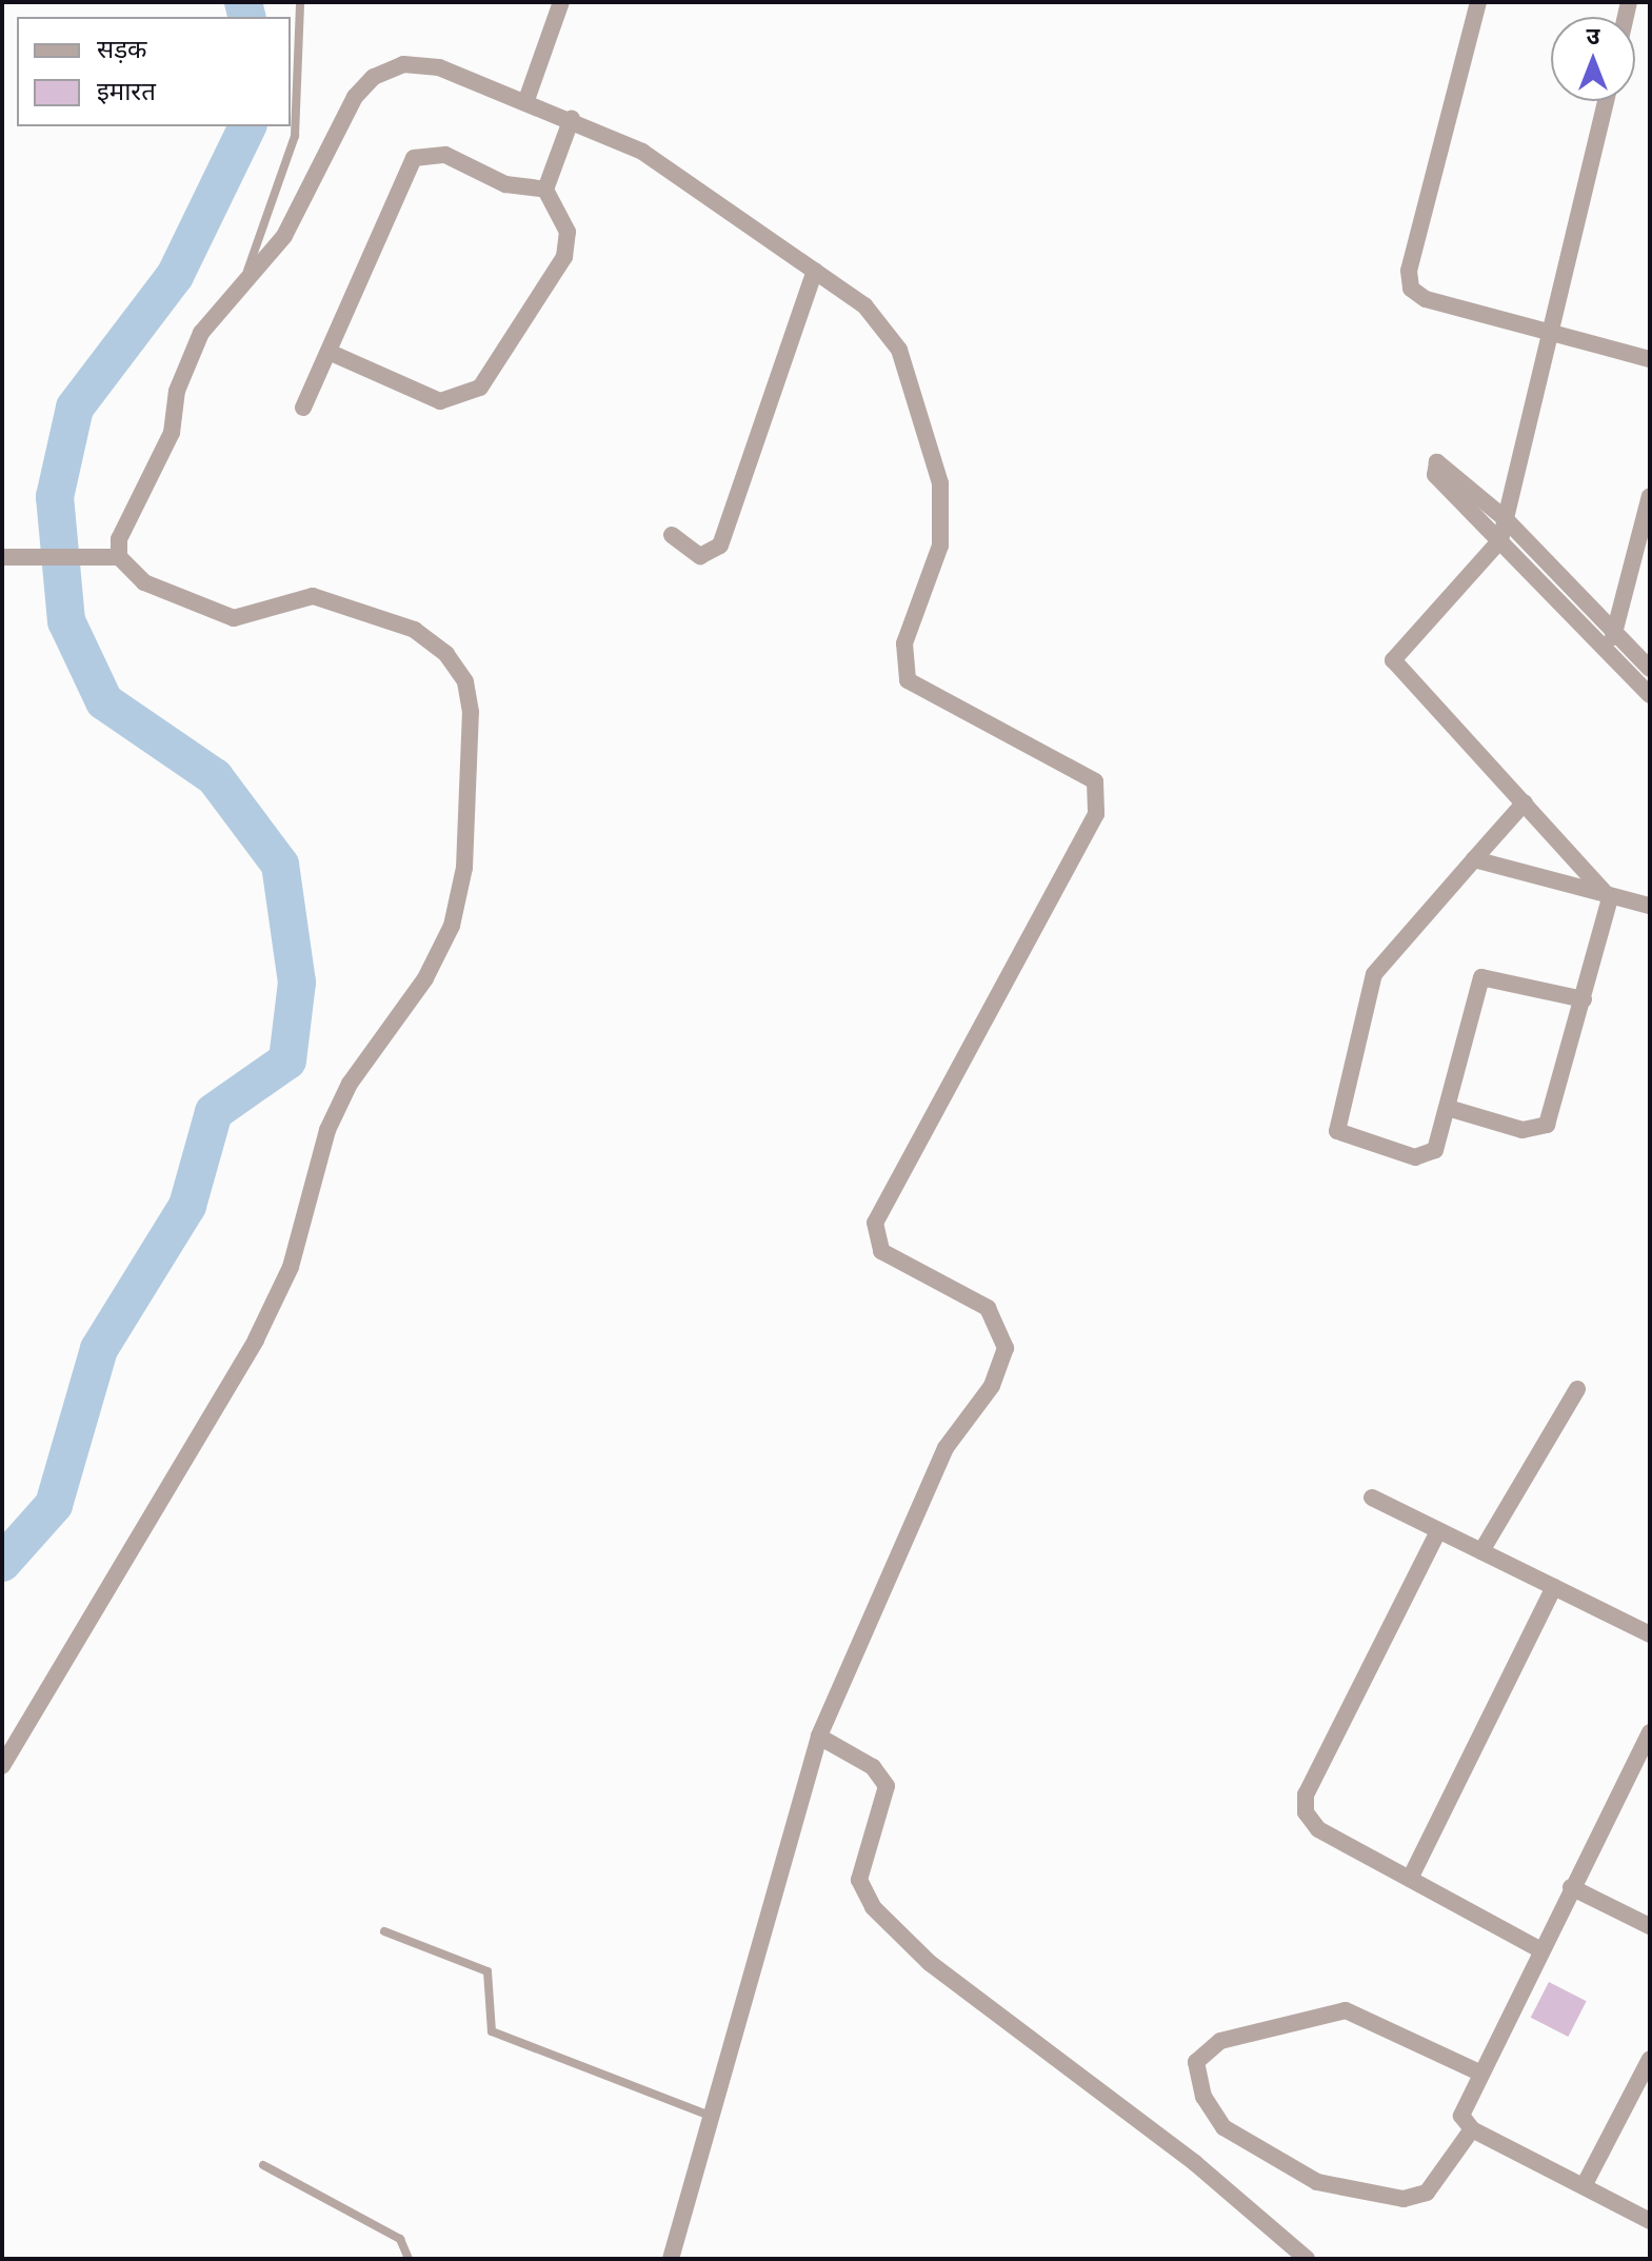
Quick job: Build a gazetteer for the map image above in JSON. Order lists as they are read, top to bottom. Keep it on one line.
{"legend":["सड़क","इमारत"],"north":"top"}
